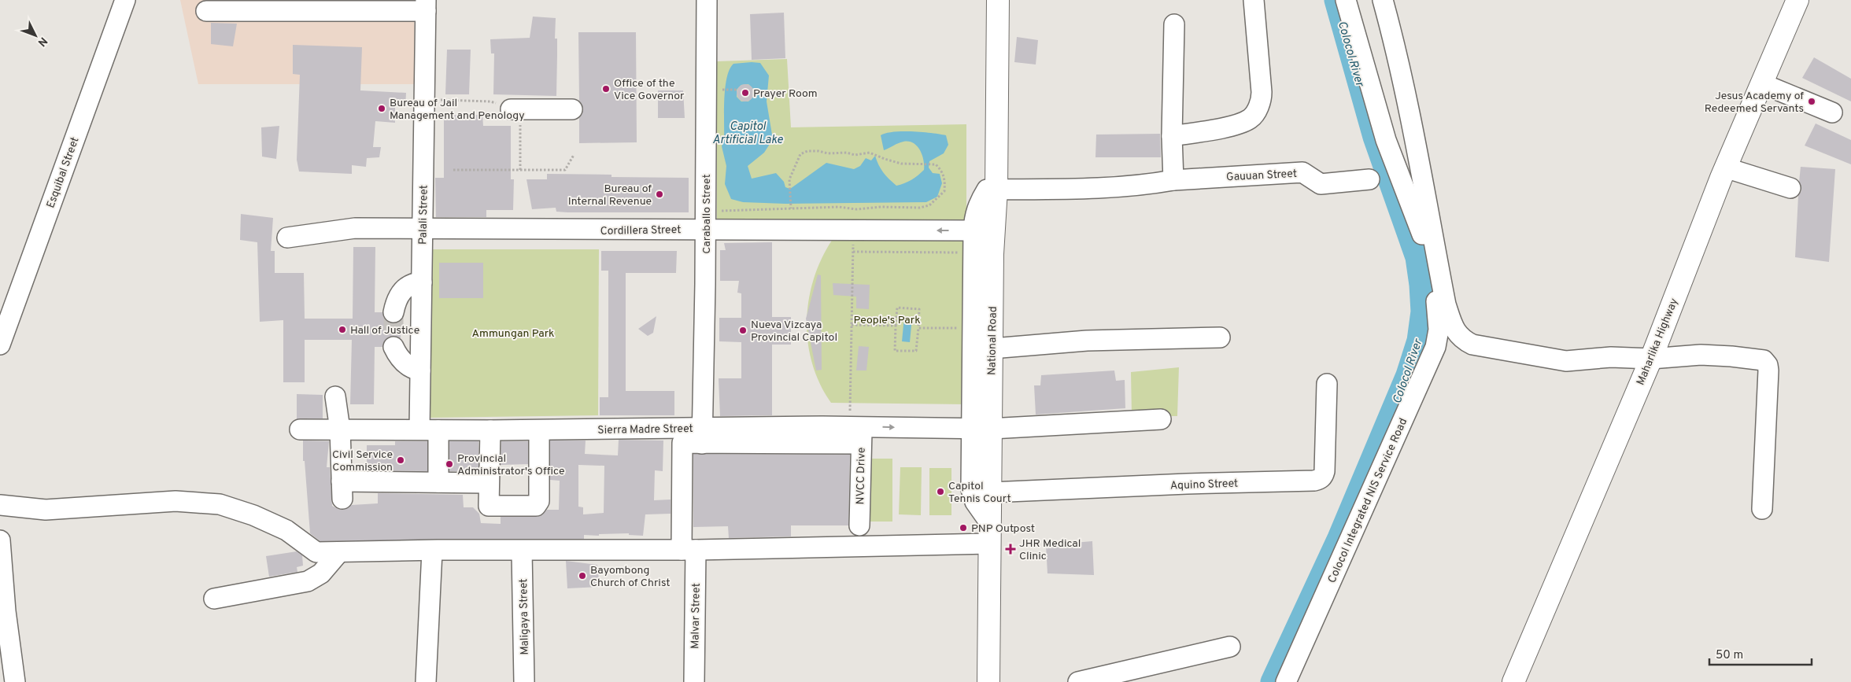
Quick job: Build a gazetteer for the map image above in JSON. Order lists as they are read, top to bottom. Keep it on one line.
{"streets":{"main road":["National Road","Maharlika Highway"],"street":["Esquibal Street","Gauuan Street","Caraballo Street","Palali Street","Cordillera Street","Sierra Madre Street","NVCC Drive","Aquino Street","Colocol Integrated NIS Service Road","Malvar Street","Maligaya Street"]},"crossings":[["Gauuan Street","National Road"],["Caraballo Street","Cordillera Street"],["Caraballo Street","Sierra Madre Street"],["Caraballo Street","Malvar Street"],["Palali Street","Cordillera Street"],["Palali Street","Sierra Madre Street"],["Cordillera Street","National Road"],["National Road","Sierra Madre Street"],["National Road","Aquino Street"],["Sierra Madre Street","NVCC Drive"],["Sierra Madre Street","Malvar Street"]],"water":["Colocol River","Capitol Artificial Lake"],"parks":["People's Park","Ammungan Park"],"places":{"other":["Office of the Vice Governor","Prayer Room","Jesus Academy of Redeemed Servants","Bureau of Jail Management and Penology","Bureau of Internal Revenue","Hall of Justice","Nueva Vizcaya Provincial Capitol","Civil Service Commission","Provincial Administrator's Office","Capitol Tennis Court","PNP Outpost","Bayombong Church of Christ"],"health":["JHR Medical Clinic"]},"scale_bar":"50 m","north":"bottom right"}
